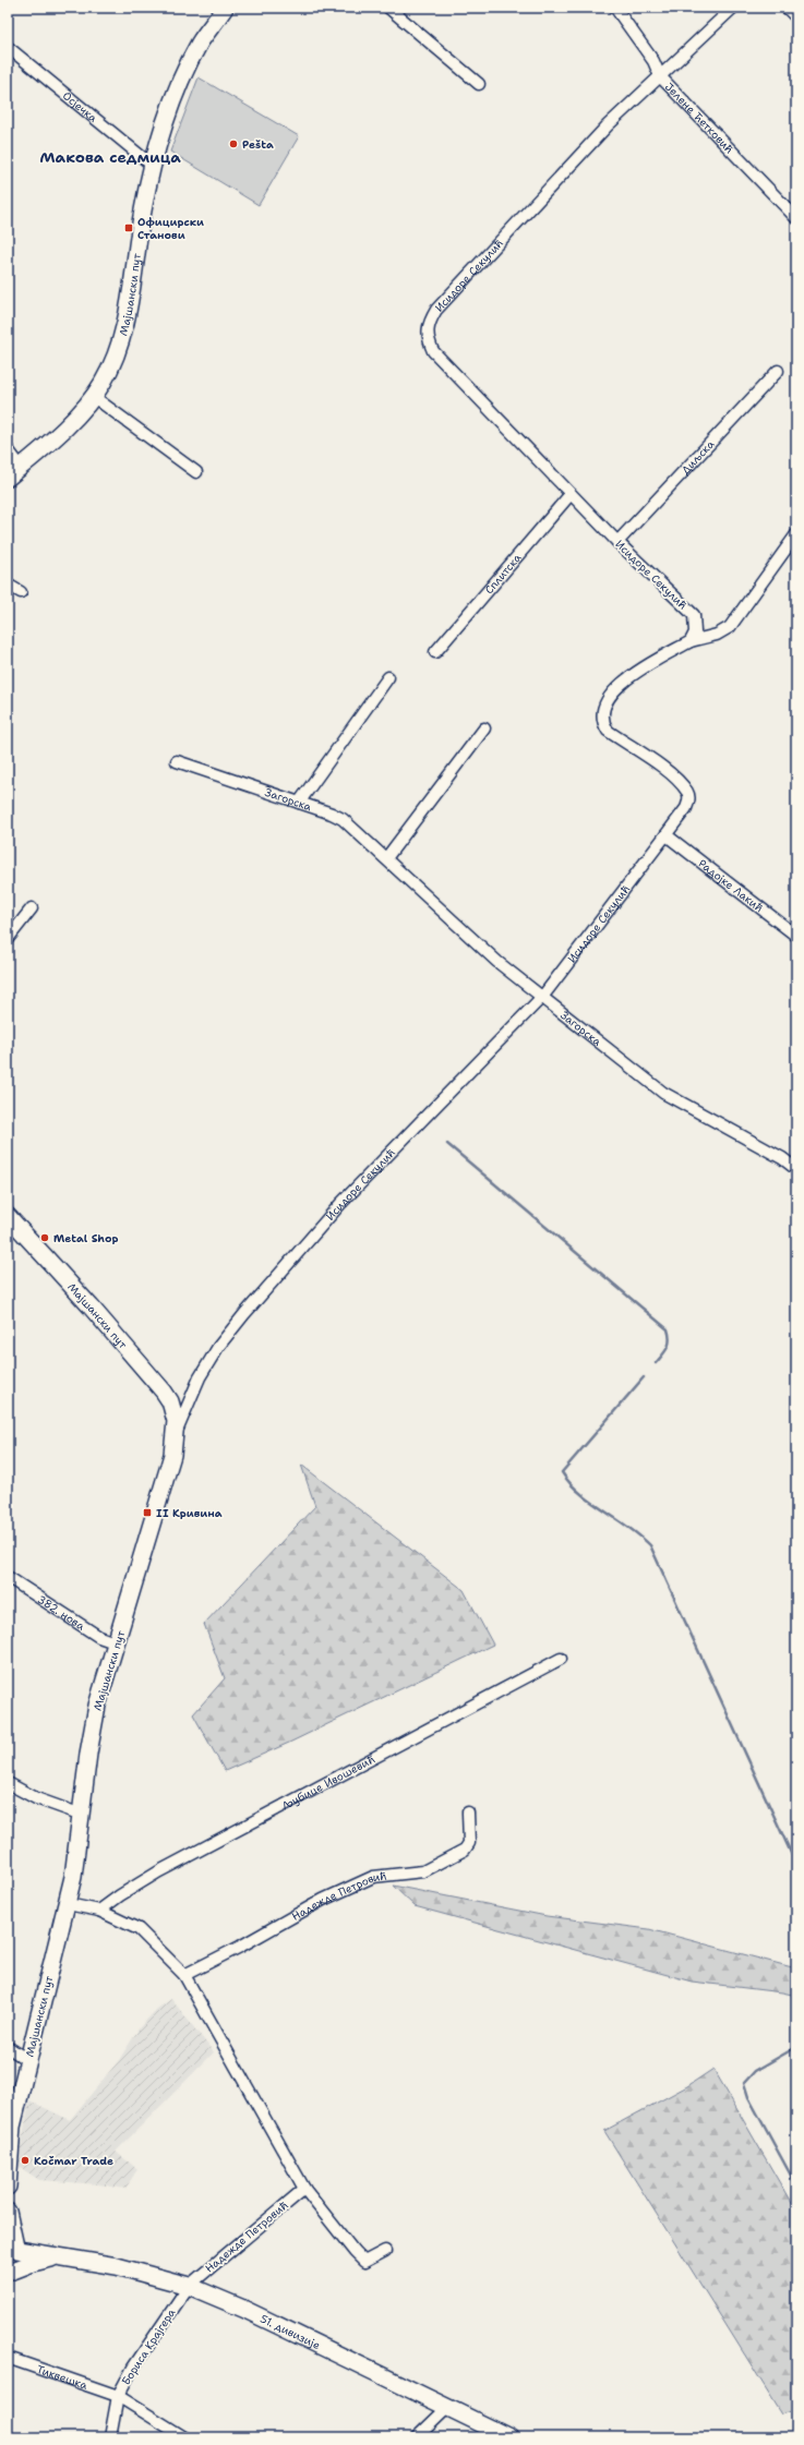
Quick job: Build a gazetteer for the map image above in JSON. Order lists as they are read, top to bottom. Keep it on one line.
{"streets":{"street":["Осјечка","Јелене Ћетковић","Исидоре Секулић","Мајшански пут","Диљска","Сплитска","Загорска","Радојке Лакић","382. нова","Љубице Ивошевић","Надежде Петровић","51. дивизије","Бориса Крајгера","Тиквешка"]},"crossings":[["Осјечка","Мајшански пут"],["Јелене Ћетковић","Исидоре Секулић"],["Исидоре Секулић","Мајшански пут"],["Исидоре Секулић","Диљска"],["Исидоре Секулић","Сплитска"],["Исидоре Секулић","Загорска"],["Исидоре Секулић","Радојке Лакић"],["Мајшански пут","382. нова"],["Надежде Петровић","51. дивизије"],["Надежде Петровић","Бориса Крајгера"],["51. дивизије","Бориса Крајгера"],["Бориса Крајгера","Тиквешка"]],"districts":["Макова седмица"],"places":{"other":["Pešta","Metal Shop","Kočmar Trade"],"transit":["Официрски Станови","II Кривина"]}}
